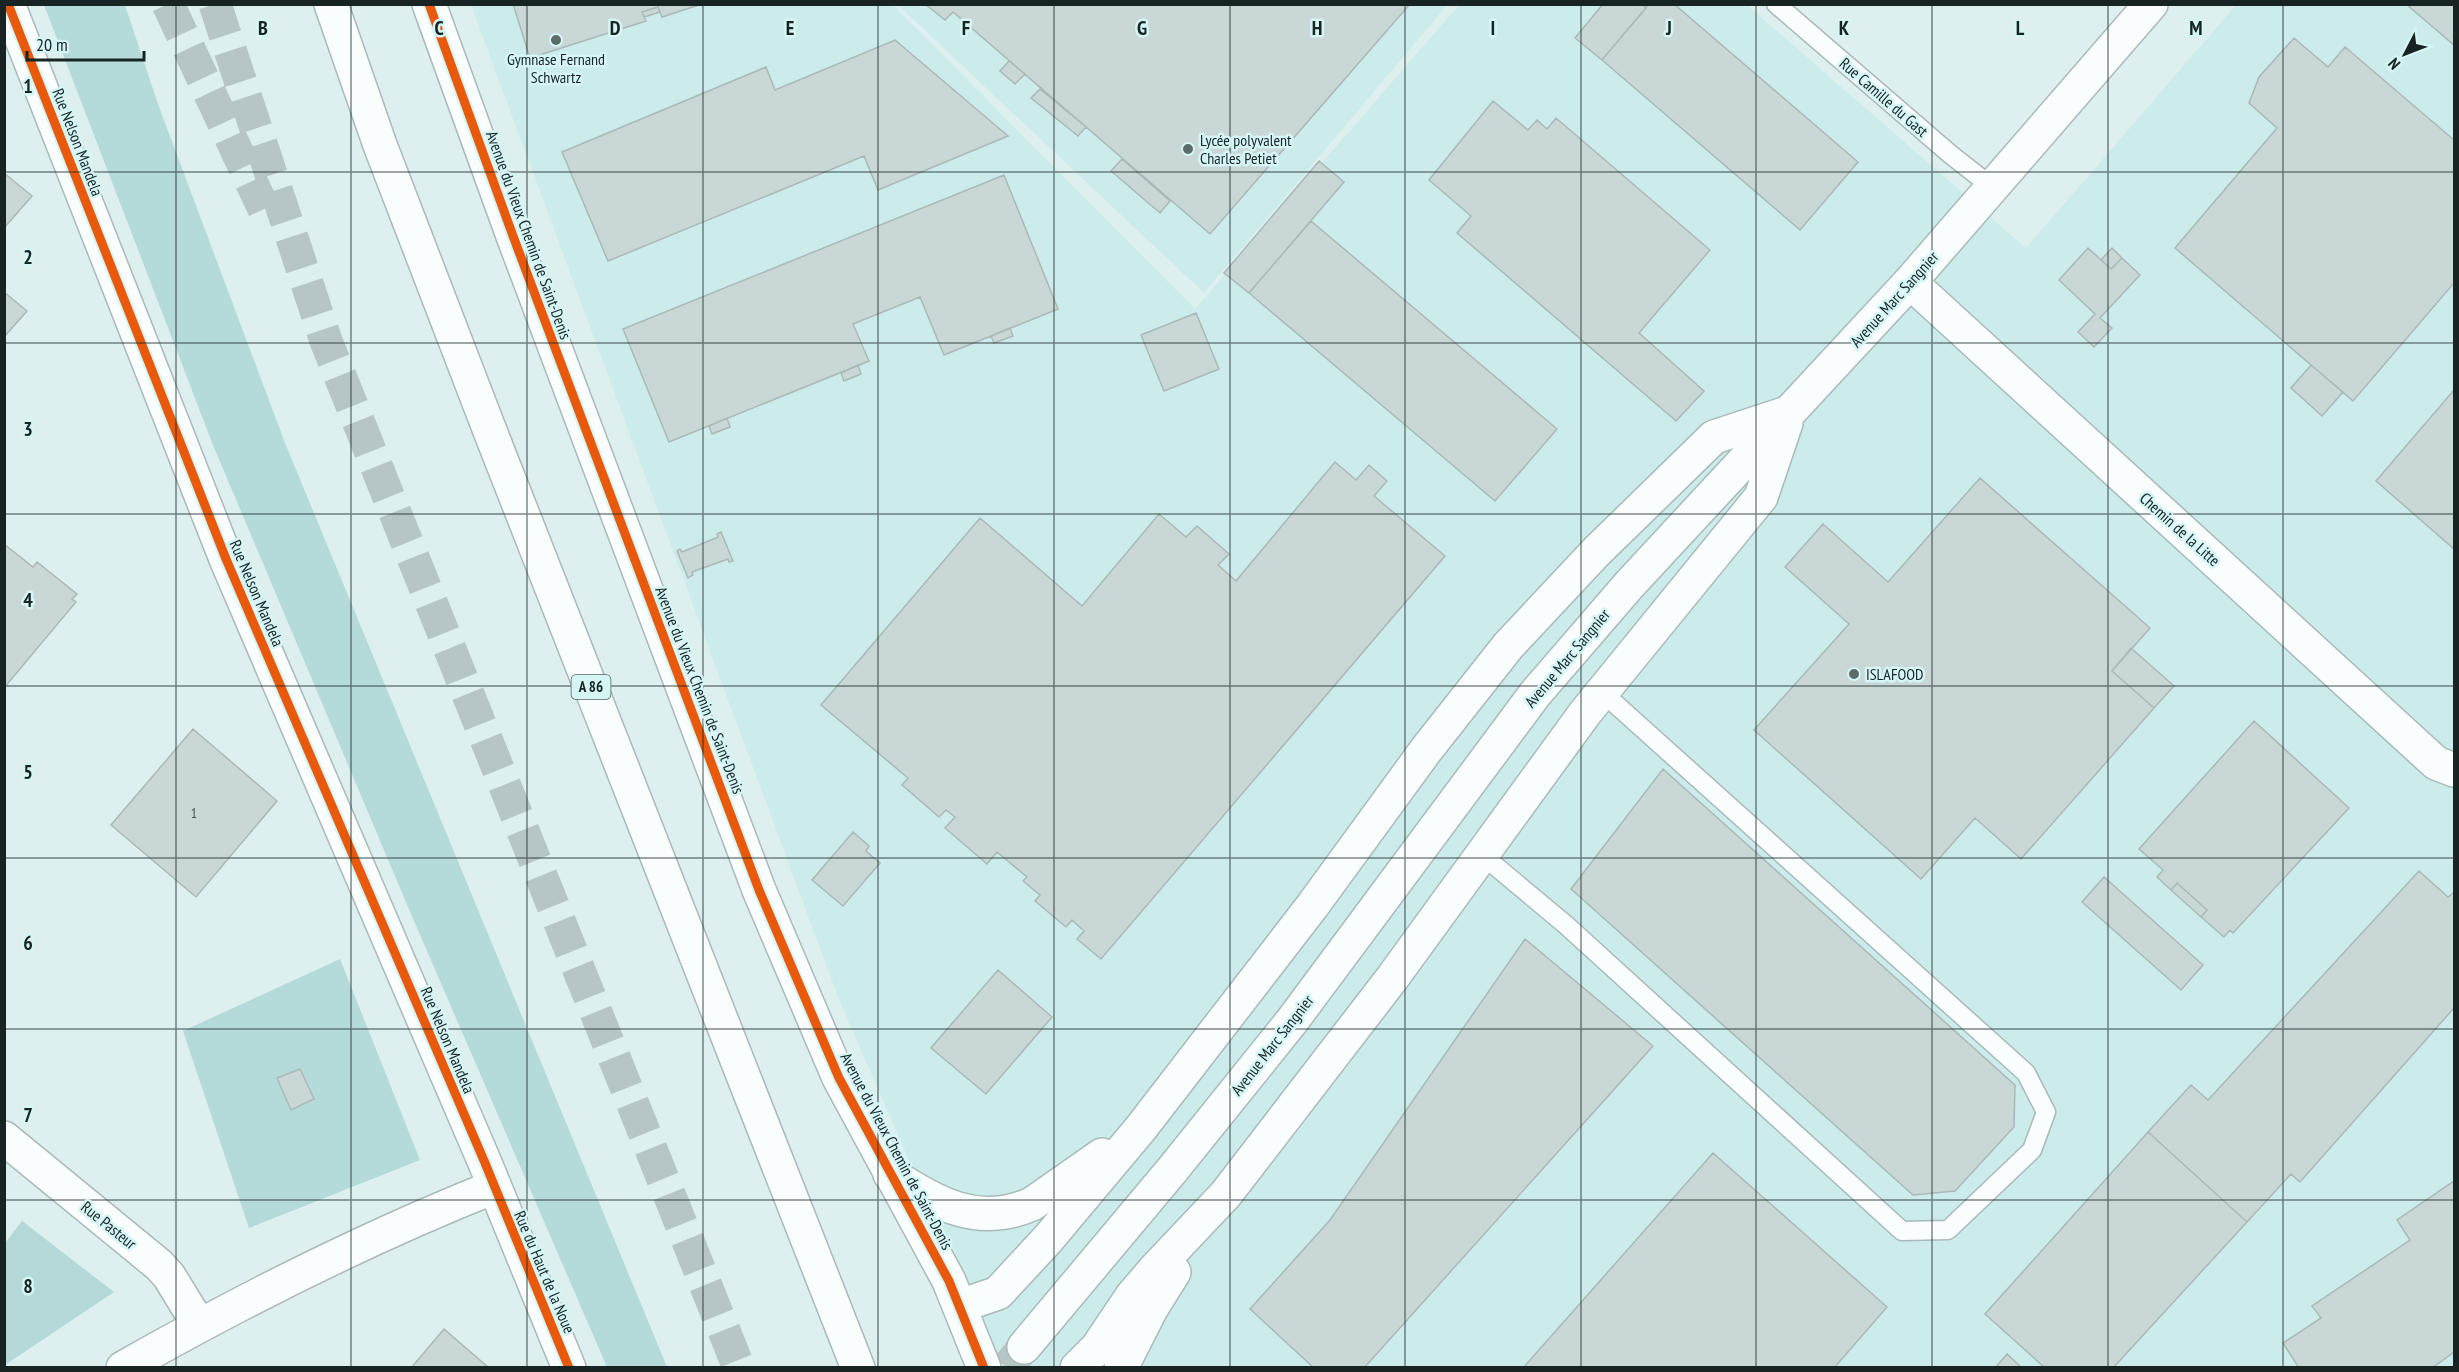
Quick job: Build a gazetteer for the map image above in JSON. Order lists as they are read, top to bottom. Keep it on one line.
{"streets":{"main road":["Rue Nelson Mandela","Avenue du Vieux Chemin de Saint-Denis","Avenue Marc Sangnier","Chemin de la Litte","A 86","Rue Pasteur","Rue du Haut de la Noue"],"lane":["Rue Camille du Gast"]},"crossings":[["Rue Camille du Gast","Avenue Marc Sangnier"],["Rue Nelson Mandela","Rue du Haut de la Noue"],["Avenue Marc Sangnier","Chemin de la Litte"]],"places":["Gymnase Fernand Schwartz","Lycée polyvalent Charles Petiet","ISLAFOOD"],"house_numbers":["1"],"scale_bar":"20 m","north":"bottom left","grid":{"columns":["B","C","D","E","F","G","H","I","J","K","L","M"],"rows":["1","2","3","4","5","6","7","8"]}}
